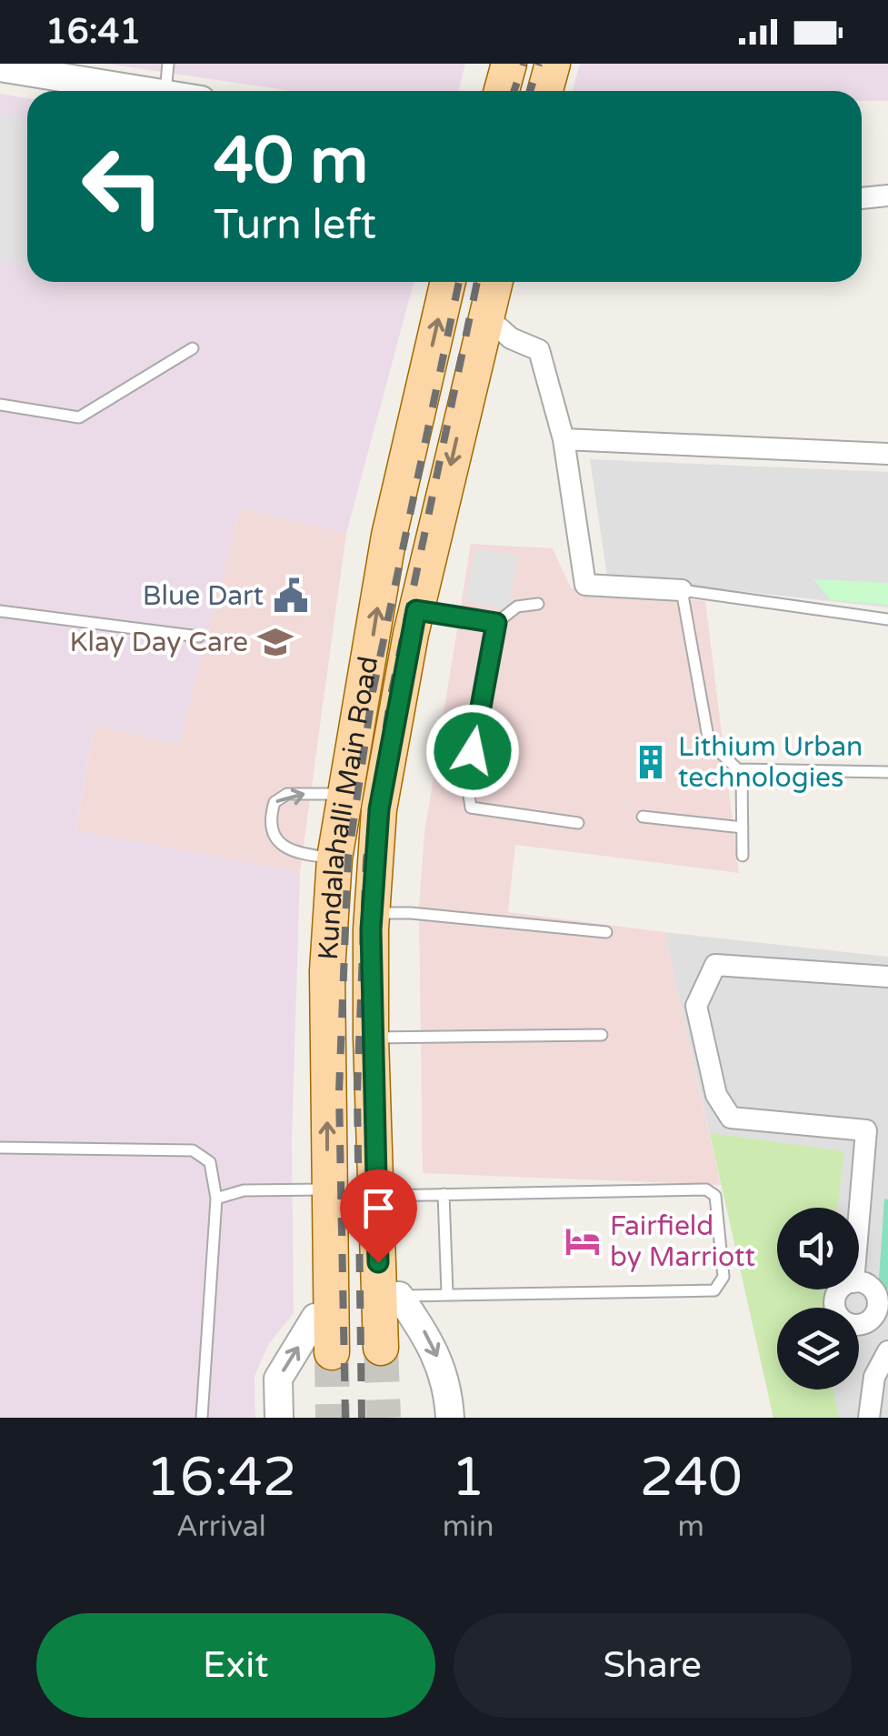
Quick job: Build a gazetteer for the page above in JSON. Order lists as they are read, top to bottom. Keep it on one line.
{"streets":{"main road":["Kundalahalli Main Road"]},"places":{"public building":["Blue Dart"],"school or university":["Klay Day Care"],"building":["Lithium Urban technologies"],"hotel":["Fairfield by Marriott"]},"page":{"status":"16:41","turn":["40 m","Turn left"],"eta":["16:42","Arrival","1","min","240","m"],"buttons":["Exit","Share"]}}
